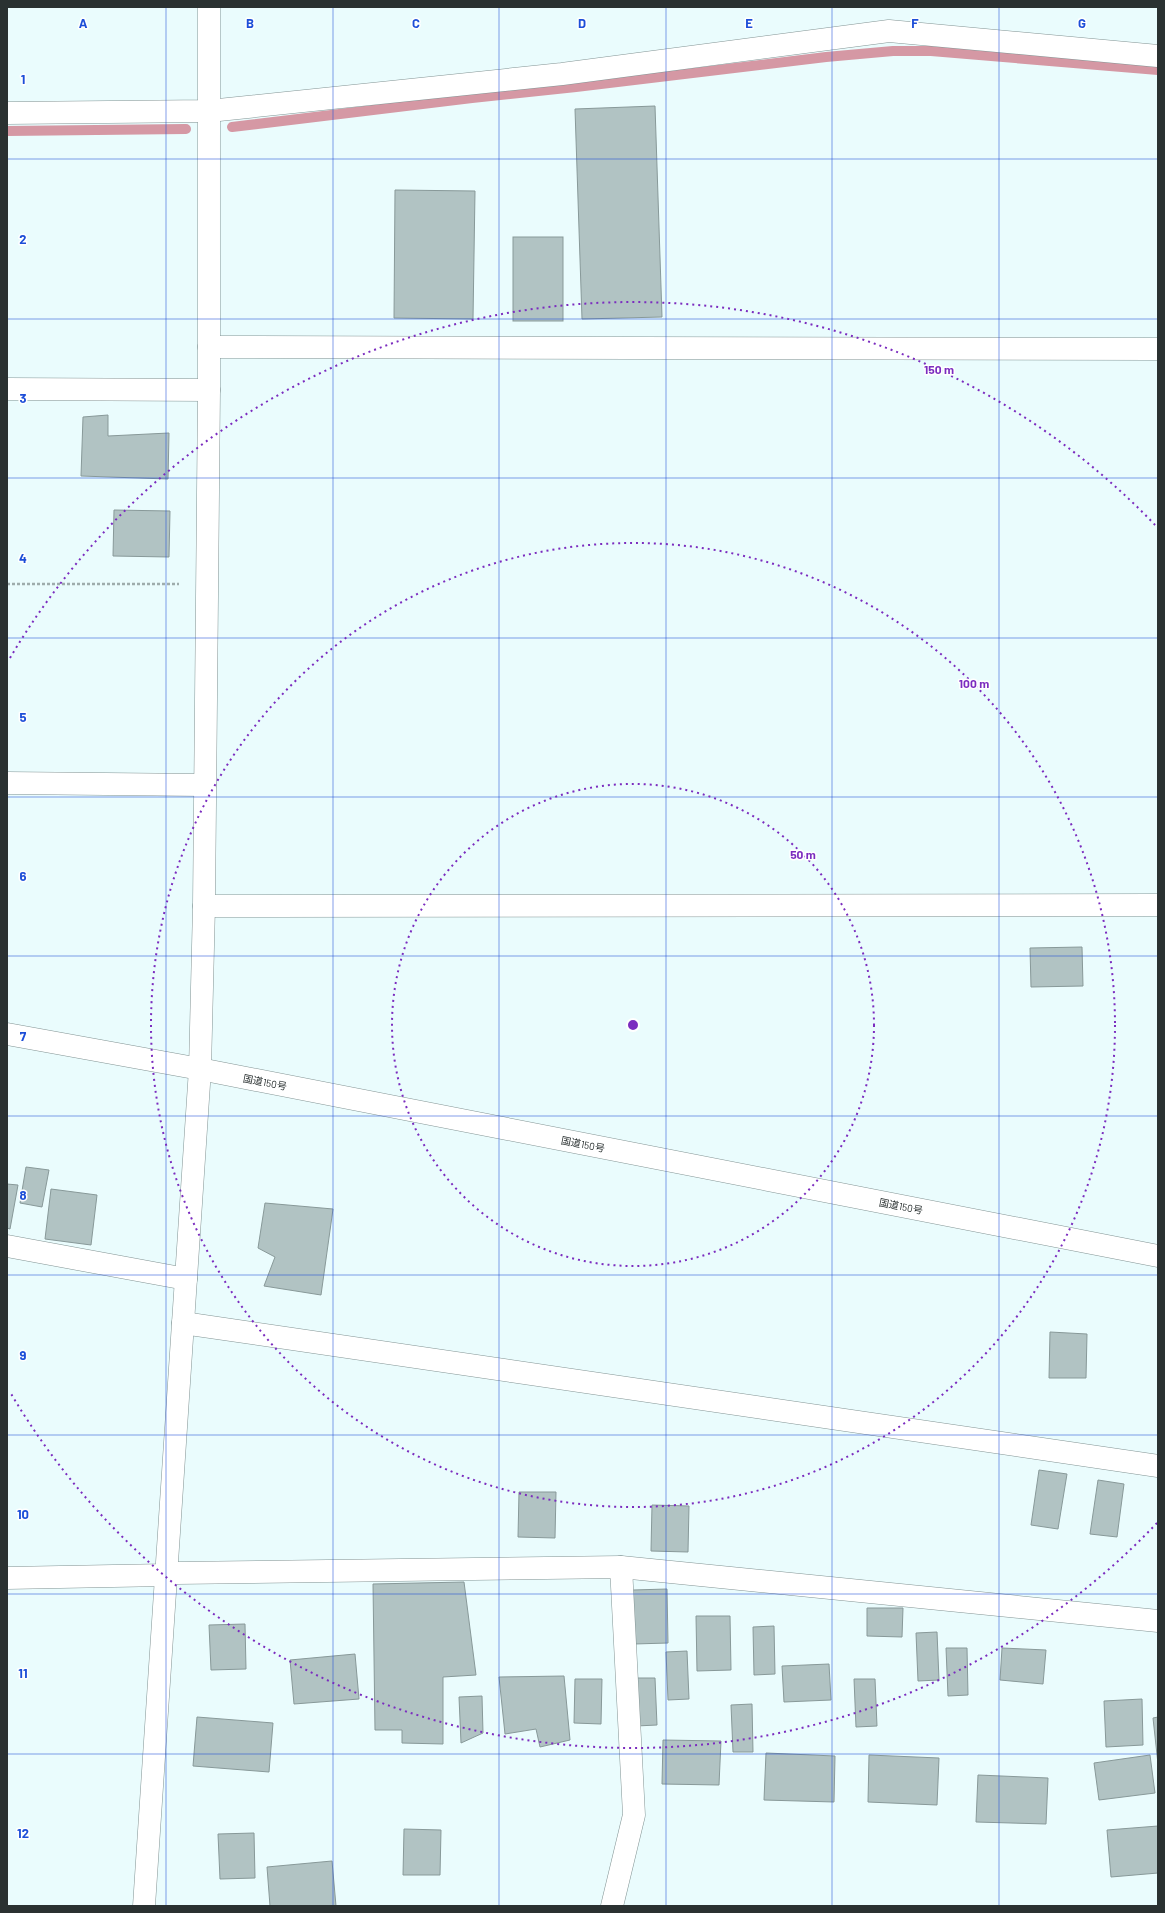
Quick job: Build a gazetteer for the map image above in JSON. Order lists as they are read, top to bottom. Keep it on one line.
{"streets":{"main road":["国道150号"]},"grid":{"columns":["A","B","C","D","E","F","G"],"rows":["1","2","3","4","5","6","7","8","9","10","11","12"]},"rings":["150 m","100 m","50 m"]}
